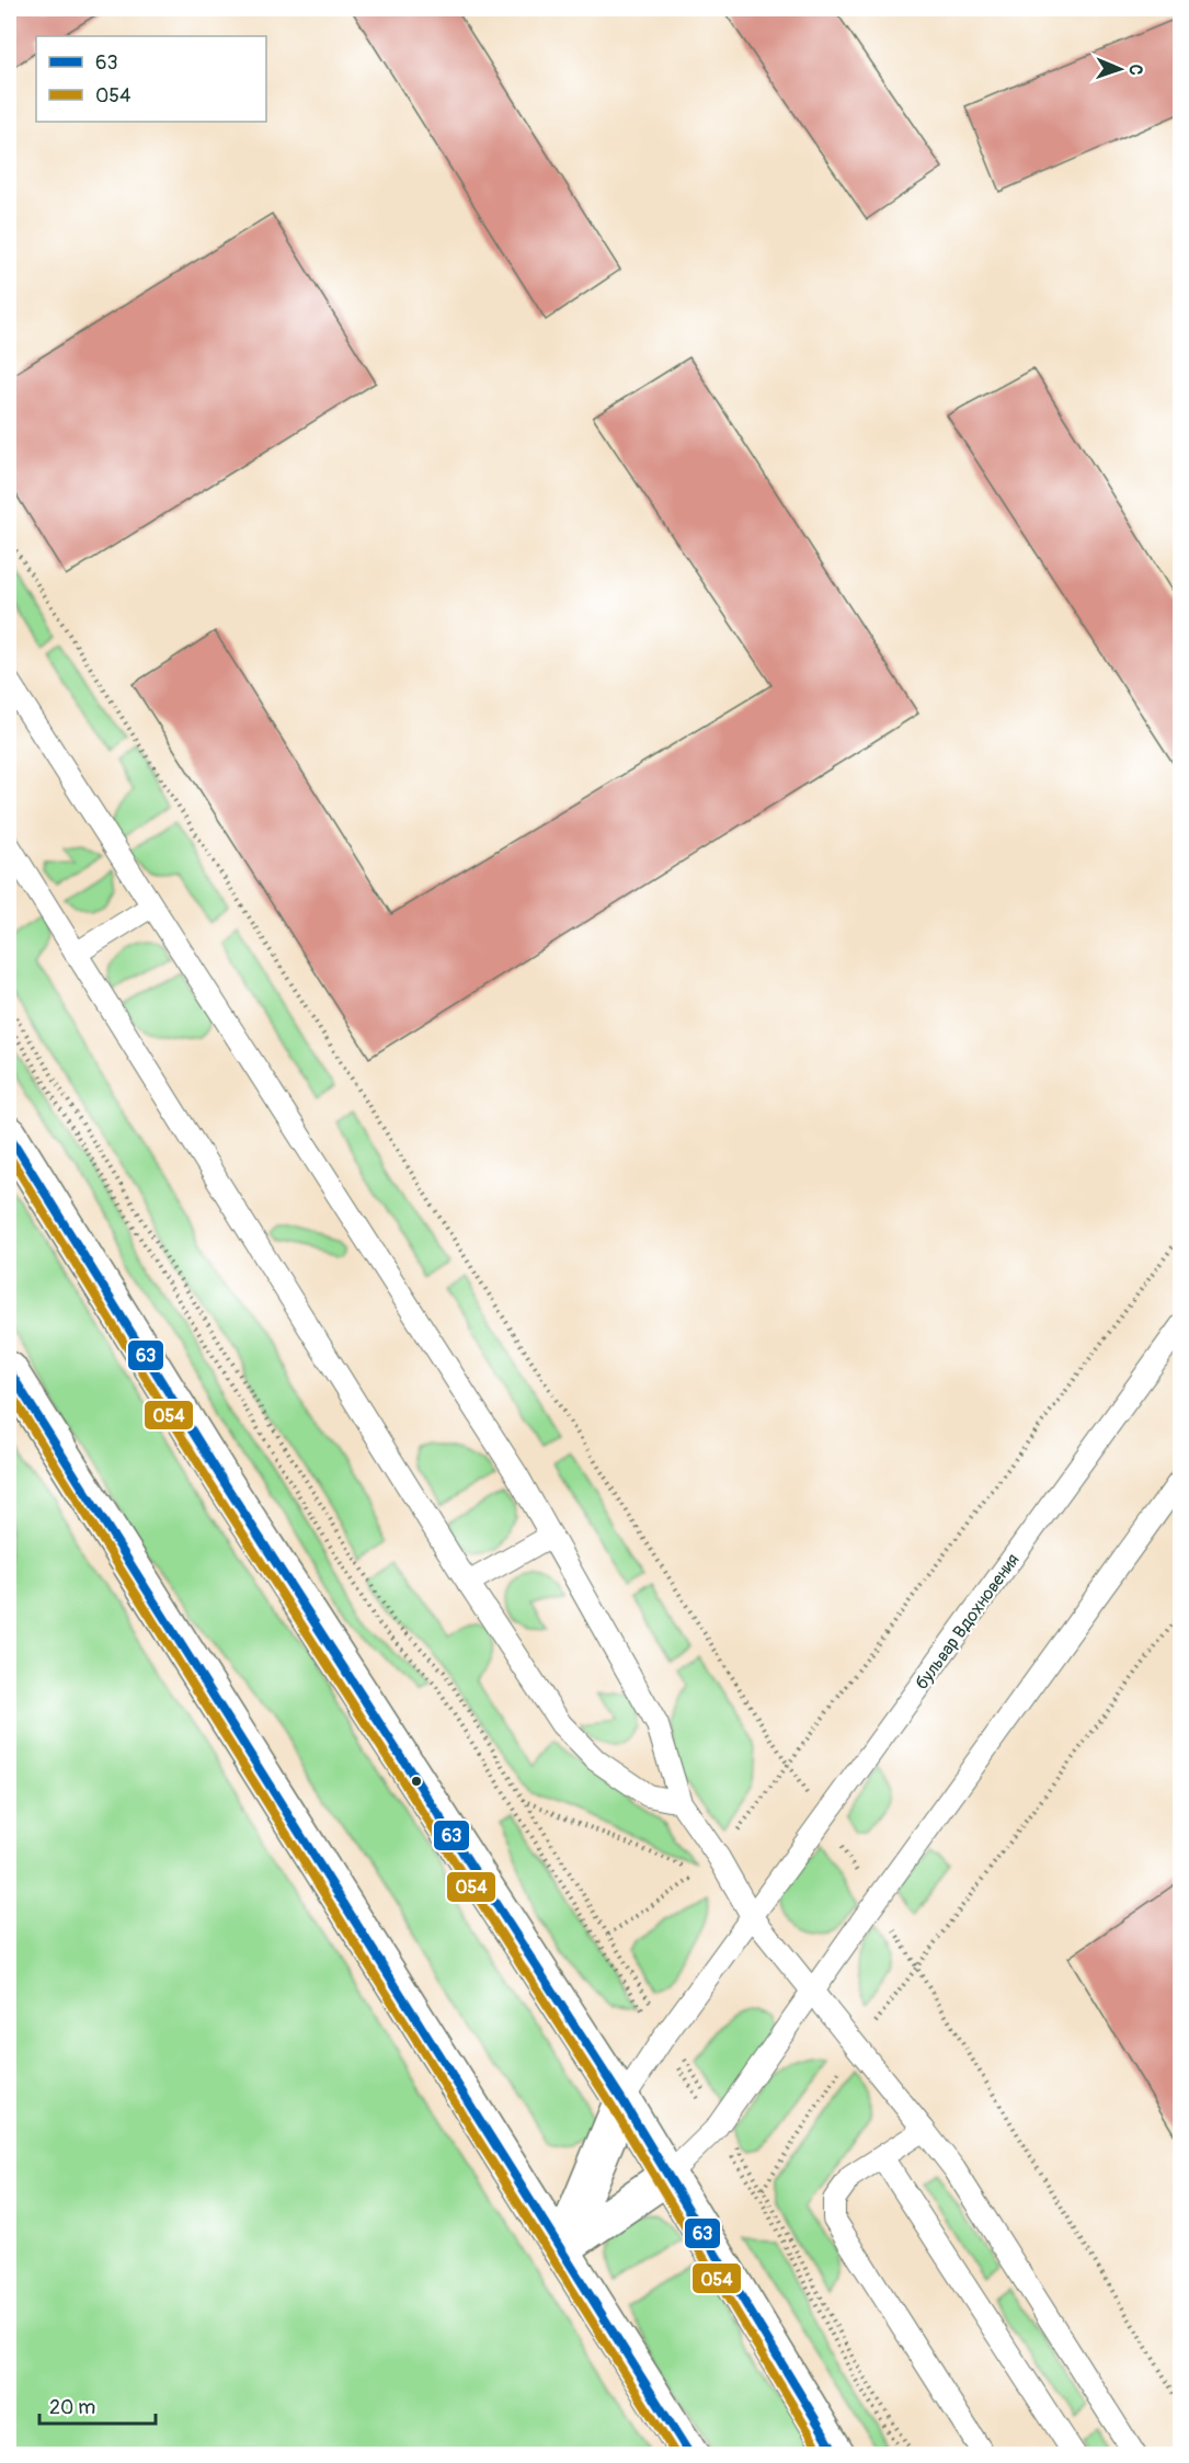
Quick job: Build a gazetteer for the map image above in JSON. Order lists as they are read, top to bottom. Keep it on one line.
{"streets":{"lane":["бульвар Вдохновения"]},"lines":["transit line 63","transit line 054"],"legend":["63","054"],"scale_bar":"20 m","north":"right"}
